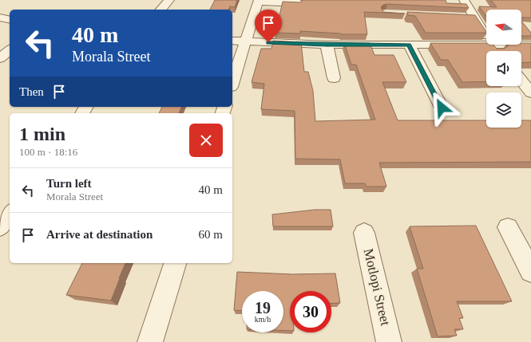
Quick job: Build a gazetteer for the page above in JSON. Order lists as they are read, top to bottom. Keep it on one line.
{"streets":{"street":["Motlopi Street"]},"north":"left","page":{"turn":["40 m","Morala Street"],"then":"Then","heading":["1 min","100 m · 18:16"],"list":[{"name":"Turn left","note":"Morala Street","value":"40 m"},{"name":"Arrive at destination","value":"60 m"}],"speed":"19 km/h","limit":"30"}}
